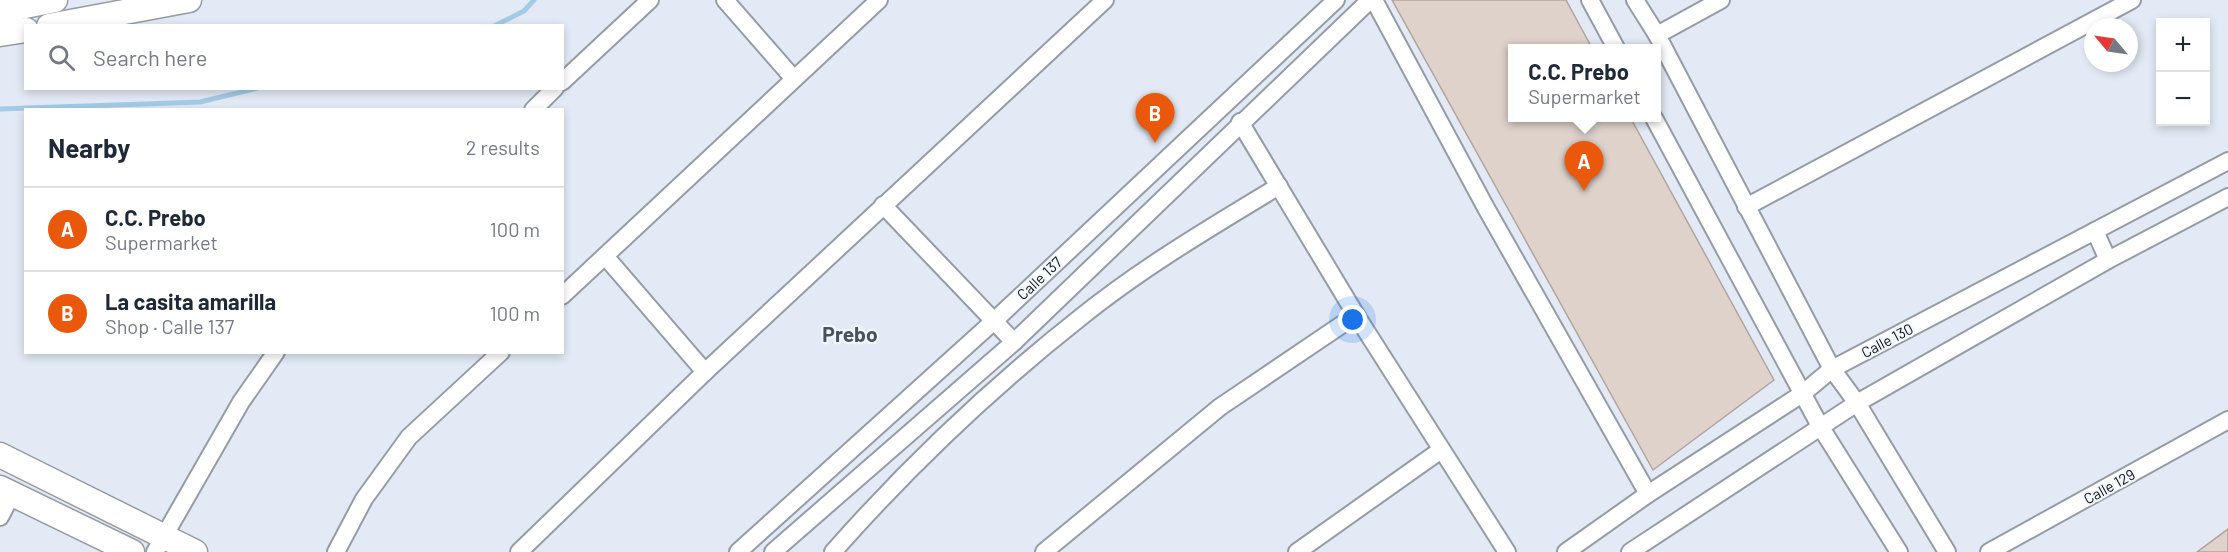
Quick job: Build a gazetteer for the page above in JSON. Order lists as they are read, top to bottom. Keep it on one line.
{"streets":{"street":["Calle 137","Calle 130","Calle 129"]},"districts":["Prebo"],"north":"top left","page":{"map_buttons":["+","−"],"search":"Search here","popup":["C.C. Prebo","Supermarket"],"pins":["B","A"],"heading":["Nearby","2 results"],"list":[{"mark":"A","name":"C.C. Prebo","note":"Supermarket","value":"100 m"},{"mark":"B","name":"La casita amarilla","note":"Shop · Calle 137","value":"100 m"}]}}
